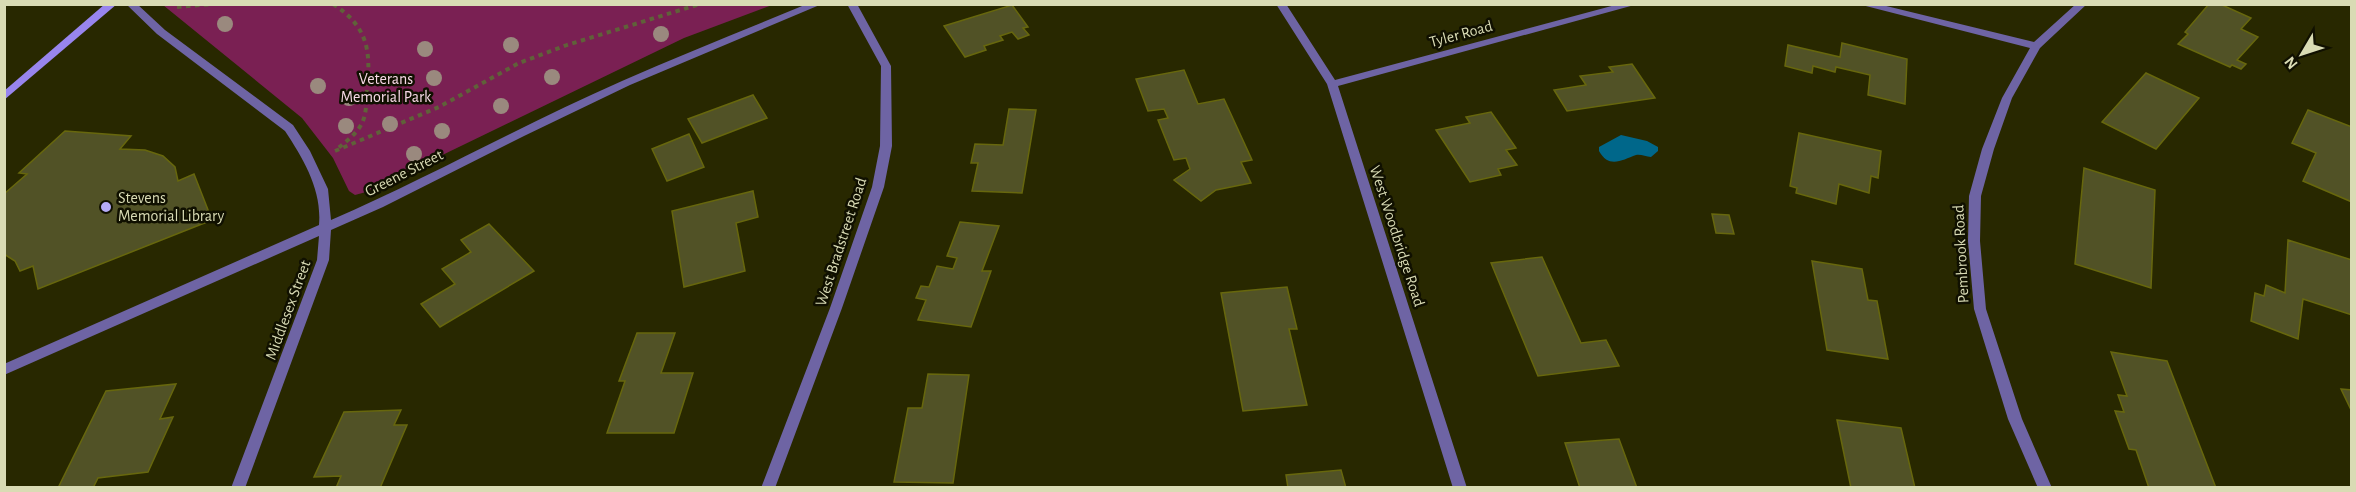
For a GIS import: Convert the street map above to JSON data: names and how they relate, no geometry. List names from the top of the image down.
{
  "streets": {
    "street": [
      "Tyler Road",
      "Greene Street",
      "West Woodbridge Road",
      "West Bradstreet Road",
      "Pembrook Road",
      "Middlesex Street"
    ]
  },
  "crossings": [
    ["Tyler Road", "West Woodbridge Road"],
    ["Greene Street", "Middlesex Street"]
  ],
  "parks": ["Veterans Memorial Park"],
  "places": ["Stevens Memorial Library"],
  "north": "bottom left"
}
